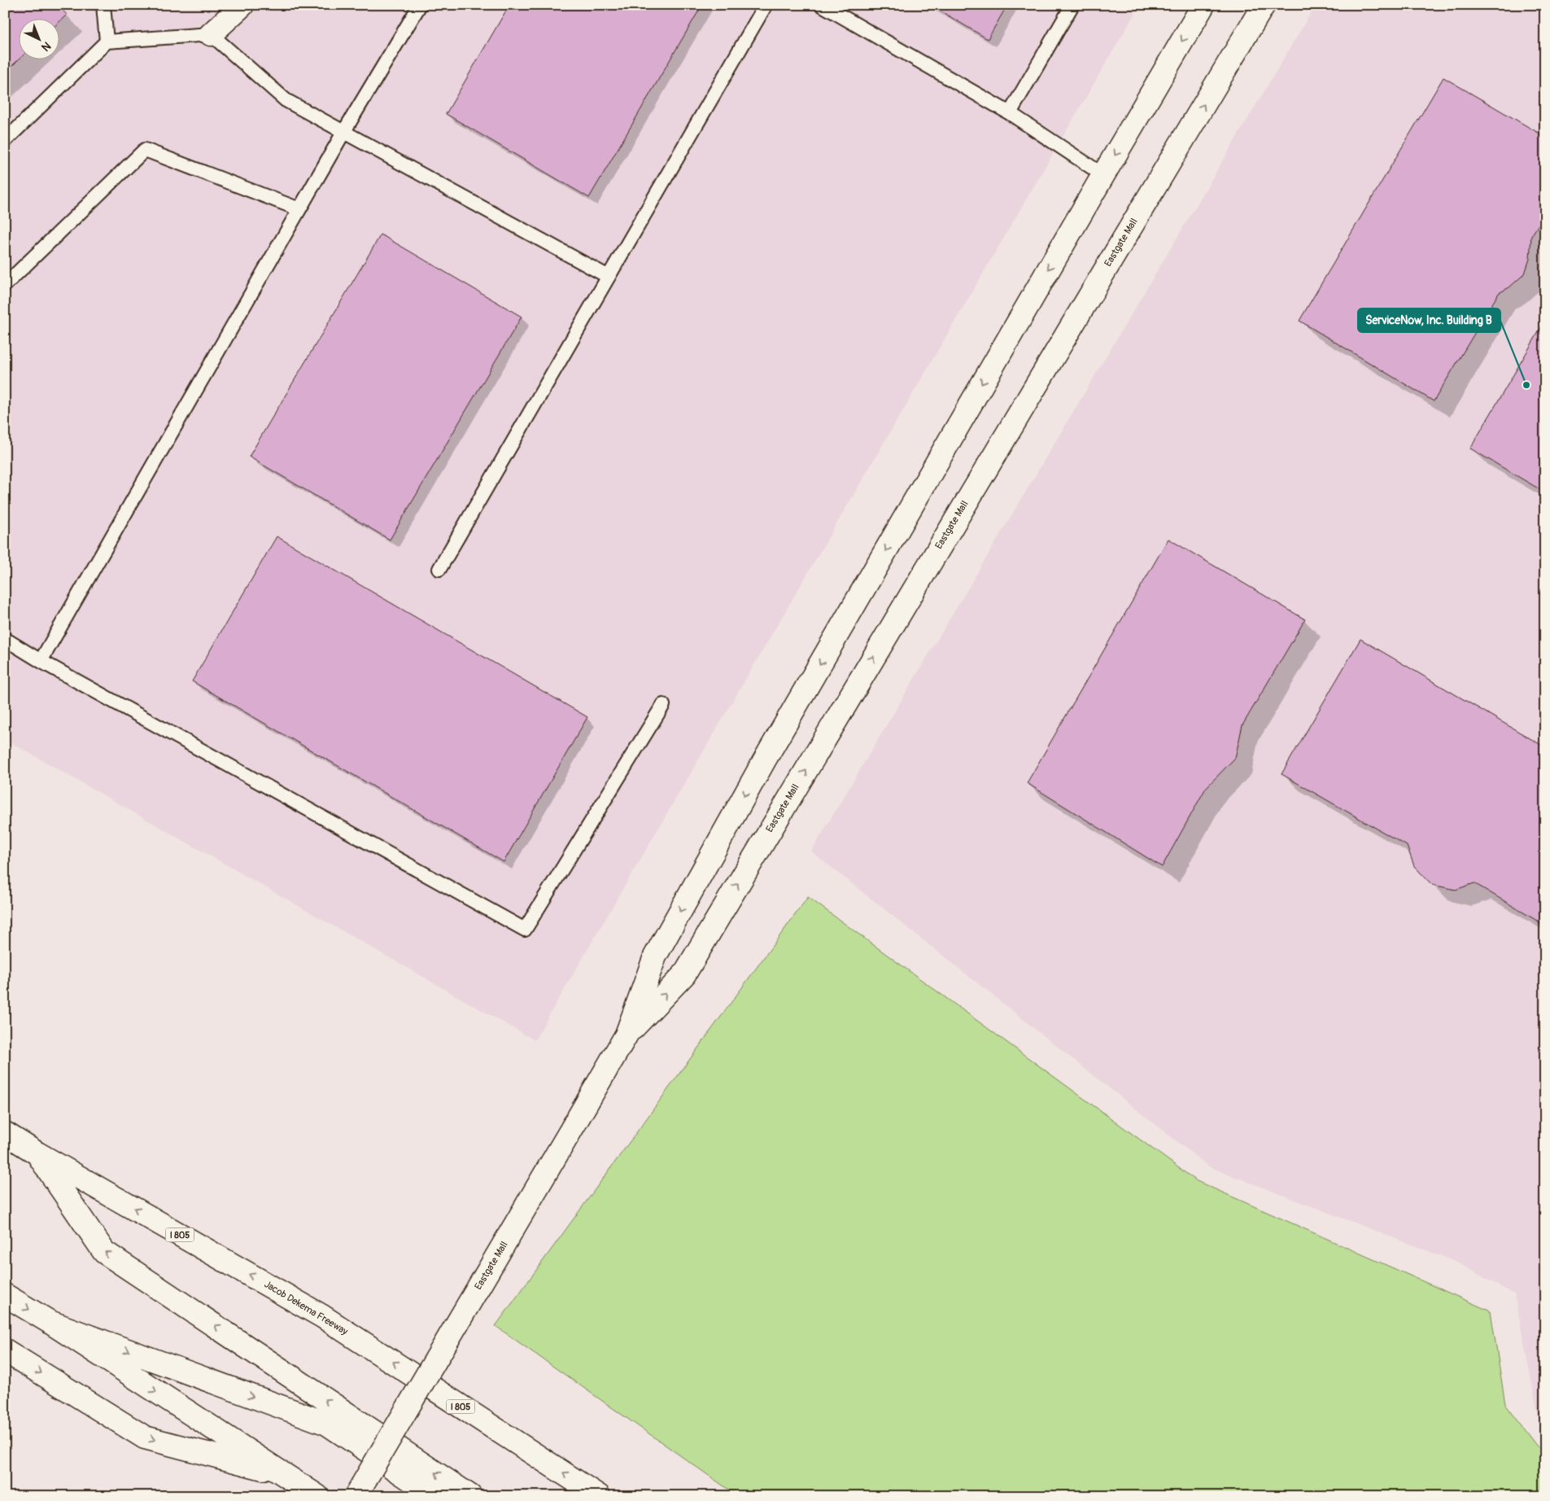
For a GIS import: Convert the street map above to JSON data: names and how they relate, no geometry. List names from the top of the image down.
{
  "streets": {
    "main road": ["Eastgate Mall", "I 805", "Jacob Dekema Freeway"]
  },
  "places": ["ServiceNow, Inc. Building B"],
  "north": "bottom right"
}
